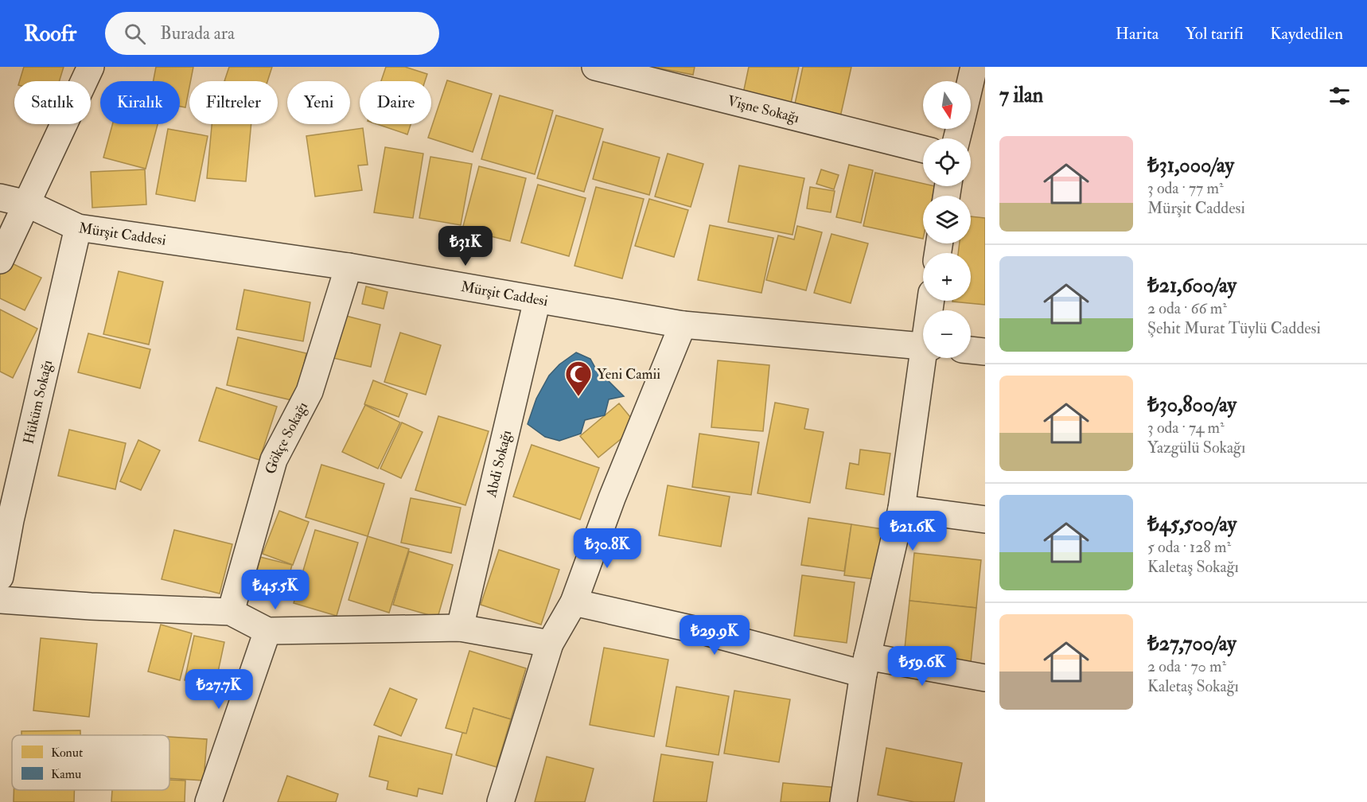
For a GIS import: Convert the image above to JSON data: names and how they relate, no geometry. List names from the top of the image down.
{
  "streets": {
    "street": [
      "Vişne Sokağı",
      "Mürşit Caddesi",
      "Hüküm Sokağı",
      "Gökçe Sokağı",
      "Abdi Sokağı"
    ]
  },
  "crossings": [
    ["Mürşit Caddesi", "Hüküm Sokağı"],
    ["Mürşit Caddesi", "Gökçe Sokağı"],
    ["Mürşit Caddesi", "Abdi Sokağı"]
  ],
  "places": {
    "mosque": ["Yeni Camii"]
  },
  "legend": ["Konut", "Kamu"],
  "north": "bottom",
  "page": {
    "header": "Roofr",
    "search": "Burada ara",
    "nav": ["Harita", "Yol tarifi", "Kaydedilen"],
    "heading": "7 ilan",
    "map_buttons": ["+", "−"],
    "chip": [
      "Satılık",
      "Kiralık",
      "Filtreler",
      "Yeni",
      "Daire"
    ],
    "list": [
      {
        "name": "₺31,000/ay",
        "note": "3 oda · 77 m² · Mürşit Caddesi"
      },
      {
        "name": "₺21,600/ay",
        "note": "2 oda · 66 m² · Şehit Murat Tüylü Caddesi"
      },
      {
        "name": "₺30,800/ay",
        "note": "3 oda · 74 m² · Yazgülü Sokağı"
      },
      {
        "name": "₺45,500/ay",
        "note": "5 oda · 128 m² · Kaletaş Sokağı"
      },
      {
        "name": "₺27,700/ay",
        "note": "2 oda · 70 m² · Kaletaş Sokağı"
      }
    ],
    "price": [
      "₺31K",
      "₺21.6K",
      "₺30.8K",
      "₺45.5K",
      "₺29.9K",
      "₺59.6K",
      "₺27.7K"
    ]
  }
}
